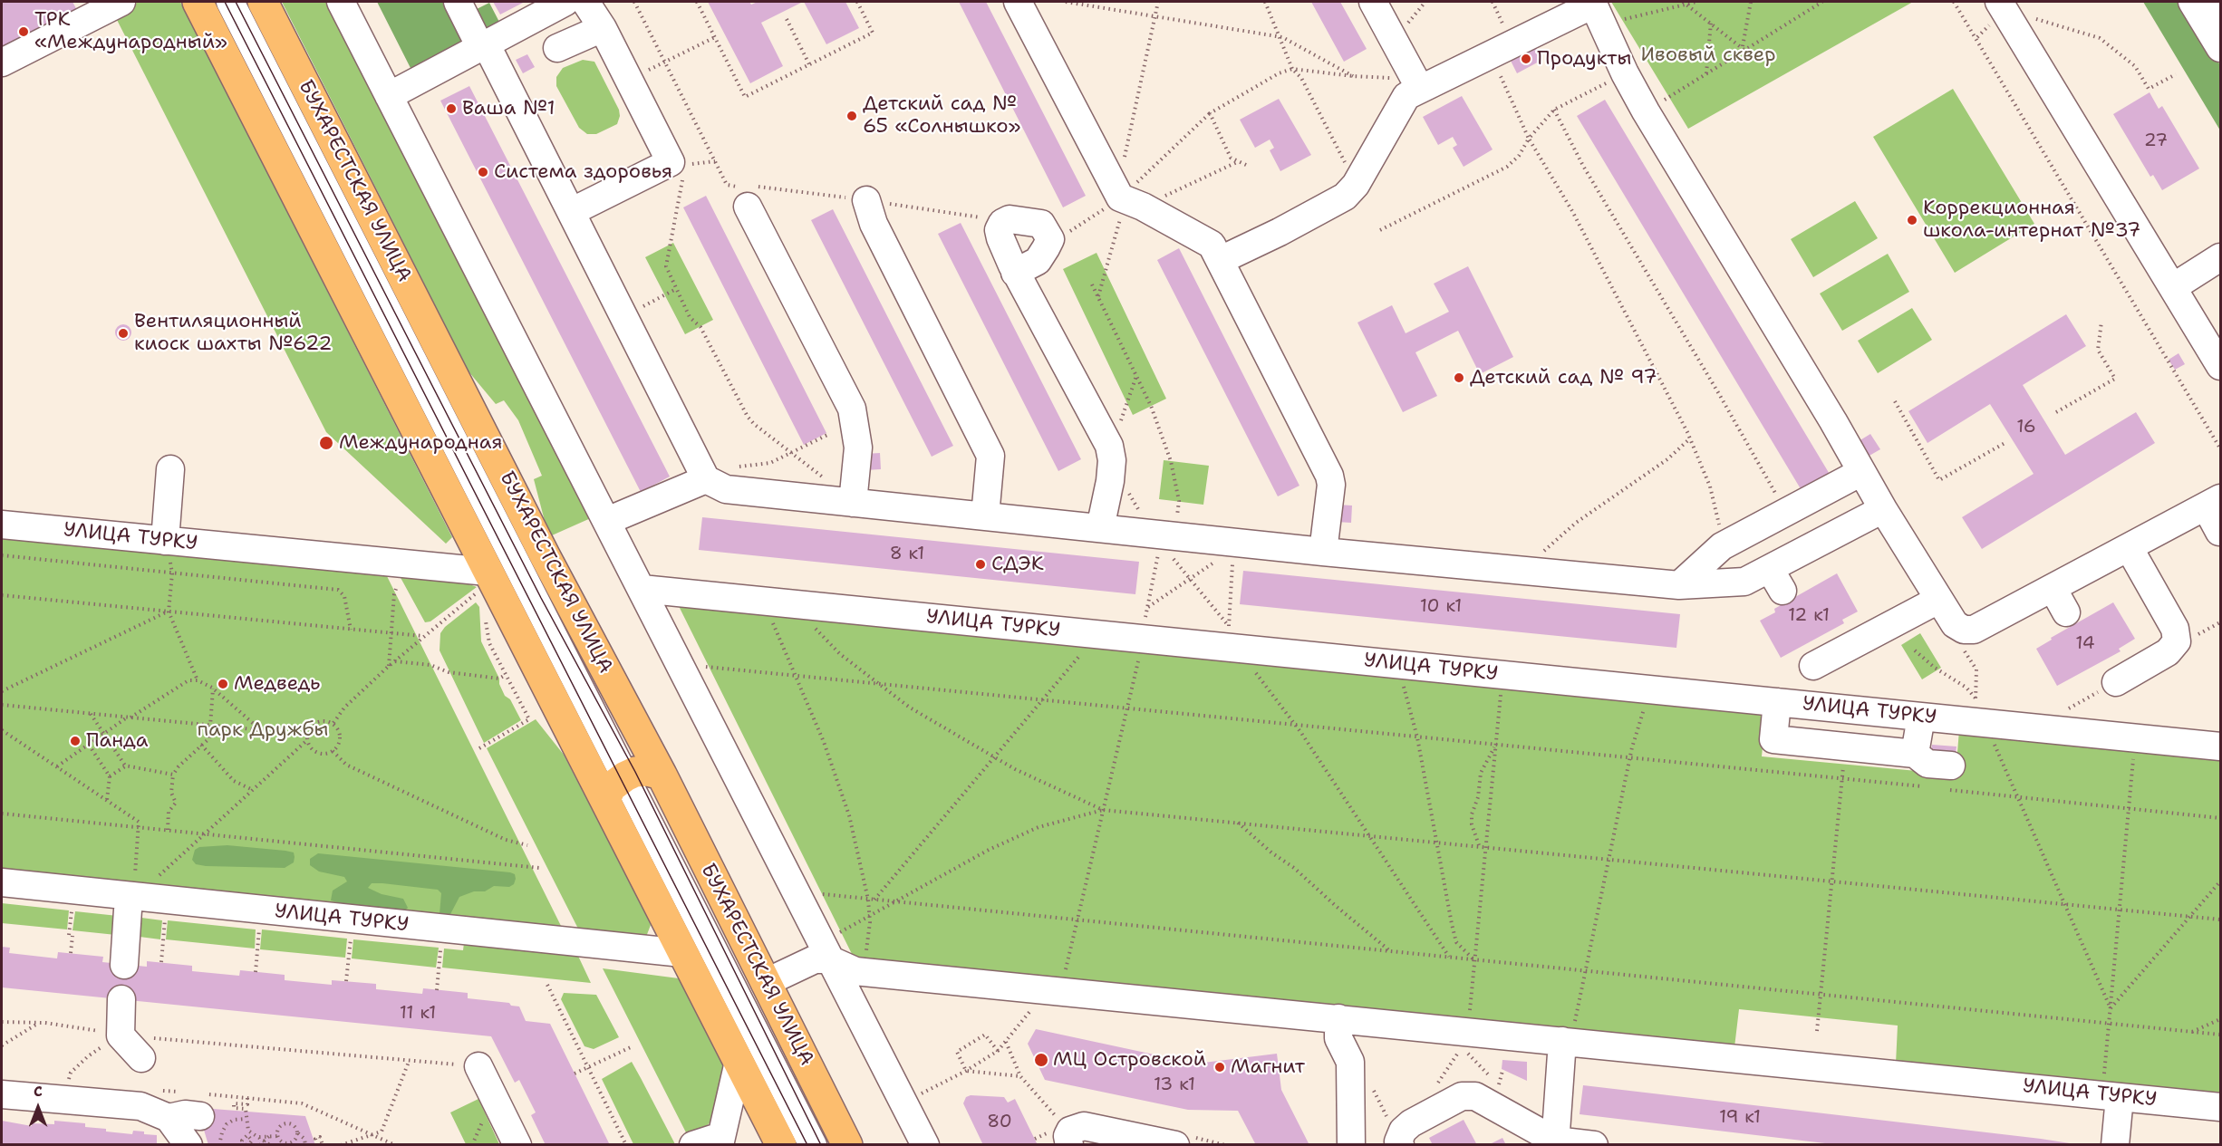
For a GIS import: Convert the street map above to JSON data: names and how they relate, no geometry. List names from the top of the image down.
{
  "streets": {
    "main road": ["БУХАРЕСТСКАЯ УЛИЦА"],
    "street": ["УЛИЦА ТУРКУ"]
  },
  "parks": ["Ивовый сквер", "парк Дружбы"],
  "places": [
    "ТРК «Международный»",
    "Продукты",
    "Ваша №1",
    "Детский сад № 65 «Солнышко»",
    "Система здоровья",
    "Коррекционная школа-интернат №37",
    "Вентиляционный киоск шахты №622",
    "Детский сад № 97",
    "Международная",
    "СДЭК",
    "Медведь",
    "Панда",
    "МЦ Островской",
    "Магнит"
  ],
  "house_numbers": [
    "27",
    "16",
    "8 к1",
    "10 к1",
    "12 к1",
    "14",
    "11 к1",
    "13 к1",
    "19 к1",
    "80"
  ],
  "north": "top"
}
